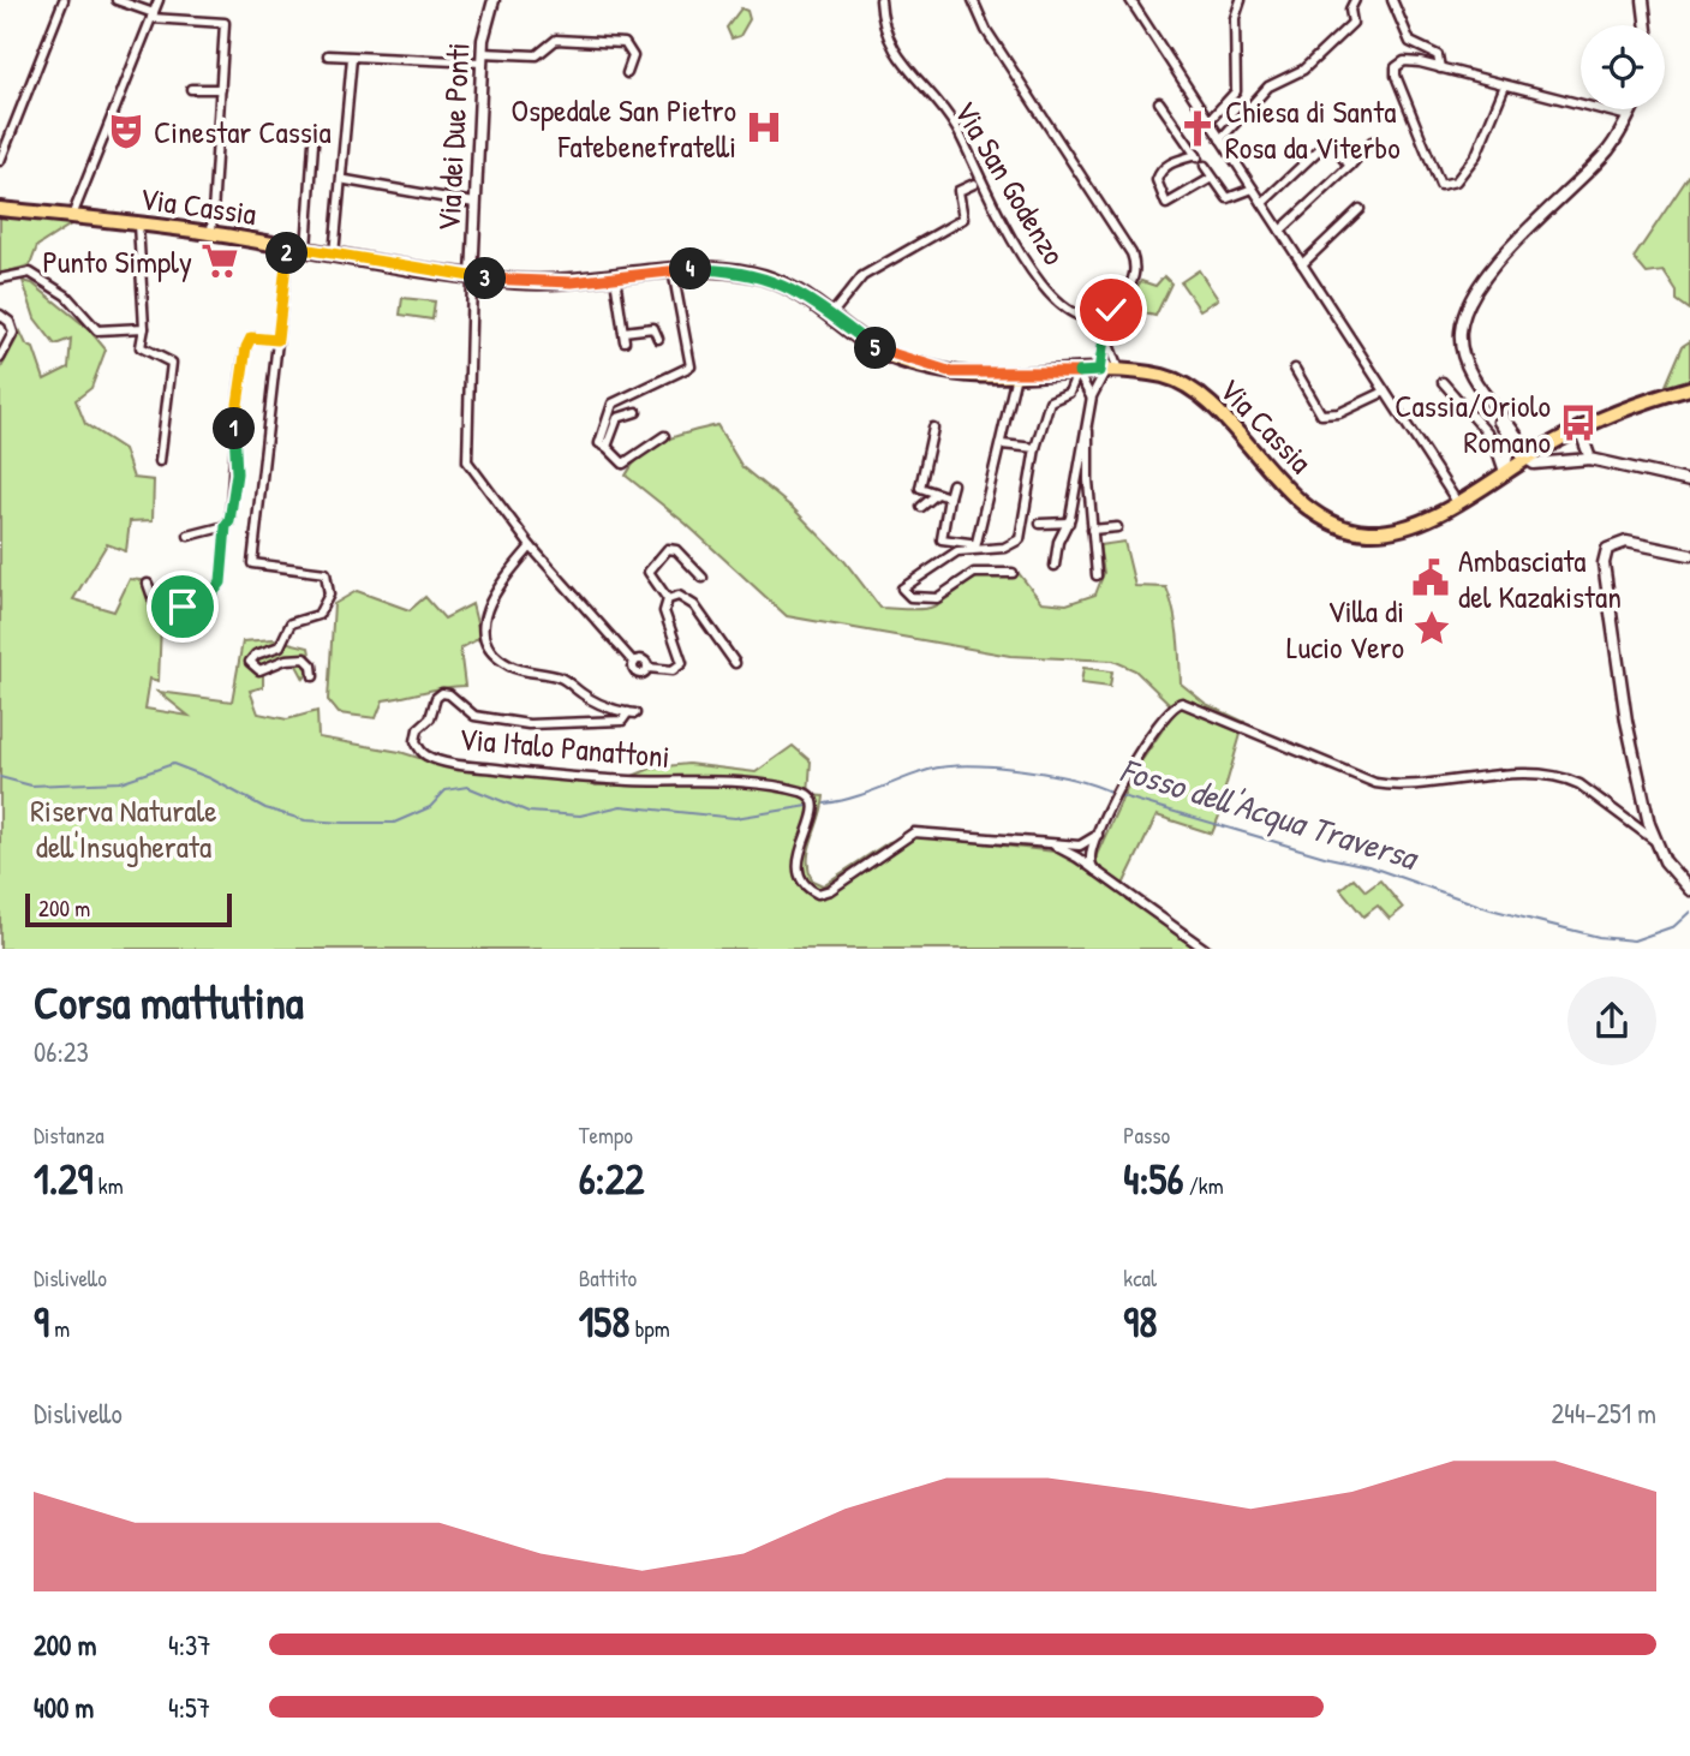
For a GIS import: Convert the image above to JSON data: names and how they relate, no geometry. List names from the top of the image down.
{
  "streets": {
    "main road": ["Via Cassia"],
    "street": ["Via dei Due Ponti", "Via San Godenzo", "Via Italo Panattoni"]
  },
  "crossings": [
    ["Via dei Due Ponti", "Via Cassia"]
  ],
  "water": ["Fosso dell'Acqua Traversa"],
  "parks": ["Riserva Naturale dell'Insugherata"],
  "places": {
    "hospital": ["Ospedale San Pietro Fatebenefratelli"],
    "church": ["Chiesa di Santa Rosa da Viterbo"],
    "theatre": ["Cinestar Cassia"],
    "supermarket": ["Punto Simply"],
    "bus stop": ["Cassia/Oriolo Romano"],
    "public building": ["Ambasciata del Kazakistan"],
    "place": ["Villa di Lucio Vero"]
  },
  "scale_bar": "200 m",
  "page": {
    "pins": [
      "2",
      "4",
      "3",
      "5",
      "1"
    ],
    "scale": "200 m",
    "heading": ["Corsa mattutina", "06:23"],
    "stats": [
      ["Distanza", "1.29 km"],
      ["Tempo", "6:22"],
      ["Passo", "4:56 /km"],
      ["Dislivello", "9 m"],
      ["Battito", "158 bpm"],
      ["kcal", "98"]
    ],
    "chart": ["Dislivello", "244–251 m"],
    "list": [
      {
        "name": "200 m",
        "note": "4:37"
      },
      {
        "name": "400 m",
        "note": "4:57"
      }
    ]
  }
}
